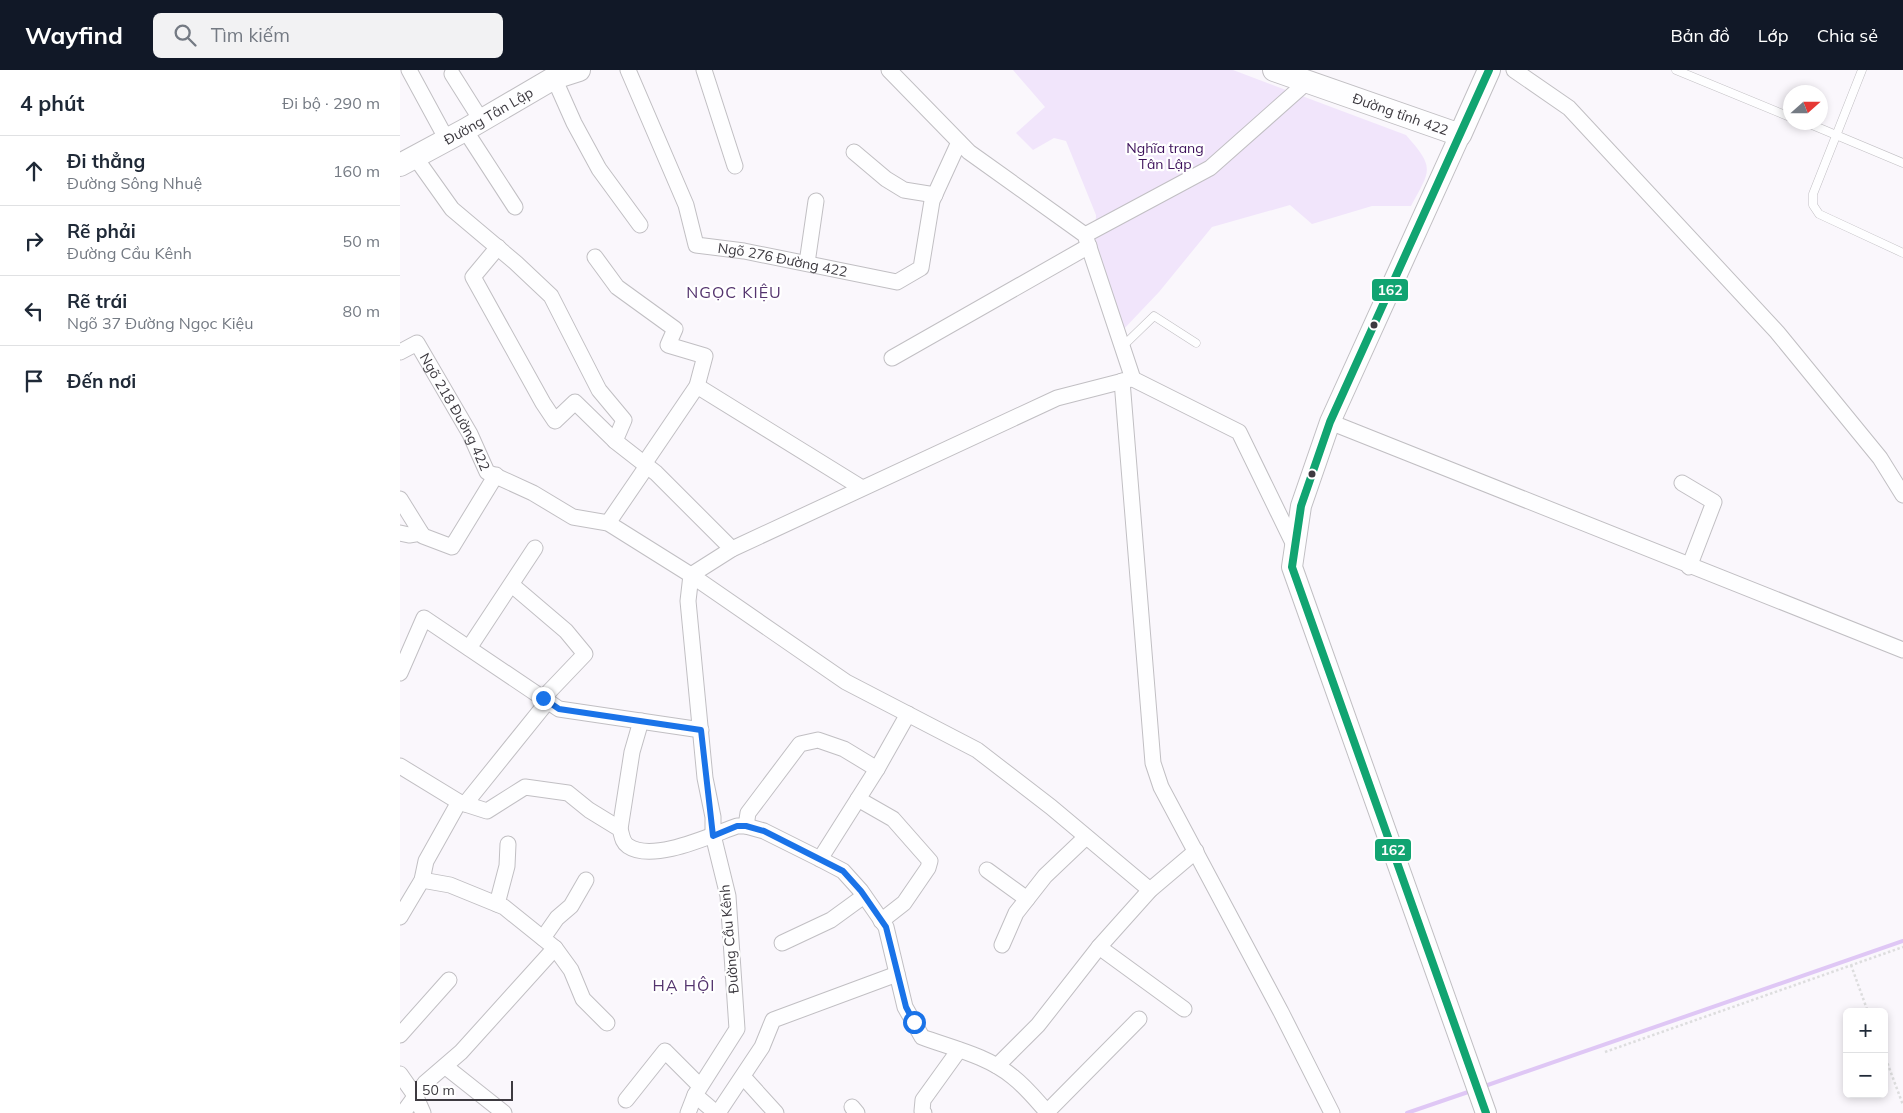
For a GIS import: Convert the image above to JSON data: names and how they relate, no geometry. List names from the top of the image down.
{
  "streets": {
    "main road": ["Đường Tân Lập", "Đường tỉnh 422"],
    "street": ["Ngõ 276 Đường 422", "Ngõ 218 Đường 422", "Đường Cầu Kênh"]
  },
  "districts": ["NGỌC KIỆU", "HẠ HỘI"],
  "parks": ["Nghĩa trang Tân Lập"],
  "lines": ["transit line 162"],
  "scale_bar": "50 m",
  "north": "right",
  "page": {
    "header": "Wayfind",
    "search": "Tìm kiếm",
    "nav": ["Bản đồ", "Lớp", "Chia sẻ"],
    "heading": ["4 phút", "Đi bộ · 290 m"],
    "list": [
      ["Đi thẳng", "Đường Sông Nhuệ", "160 m"],
      ["Rẽ phải", "Đường Cầu Kênh", "50 m"],
      ["Rẽ trái", "Ngõ 37 Đường Ngọc Kiệu", "80 m"],
      "Đến nơi"
    ],
    "map_buttons": ["+", "−"],
    "scale": "50 m"
  }
}
